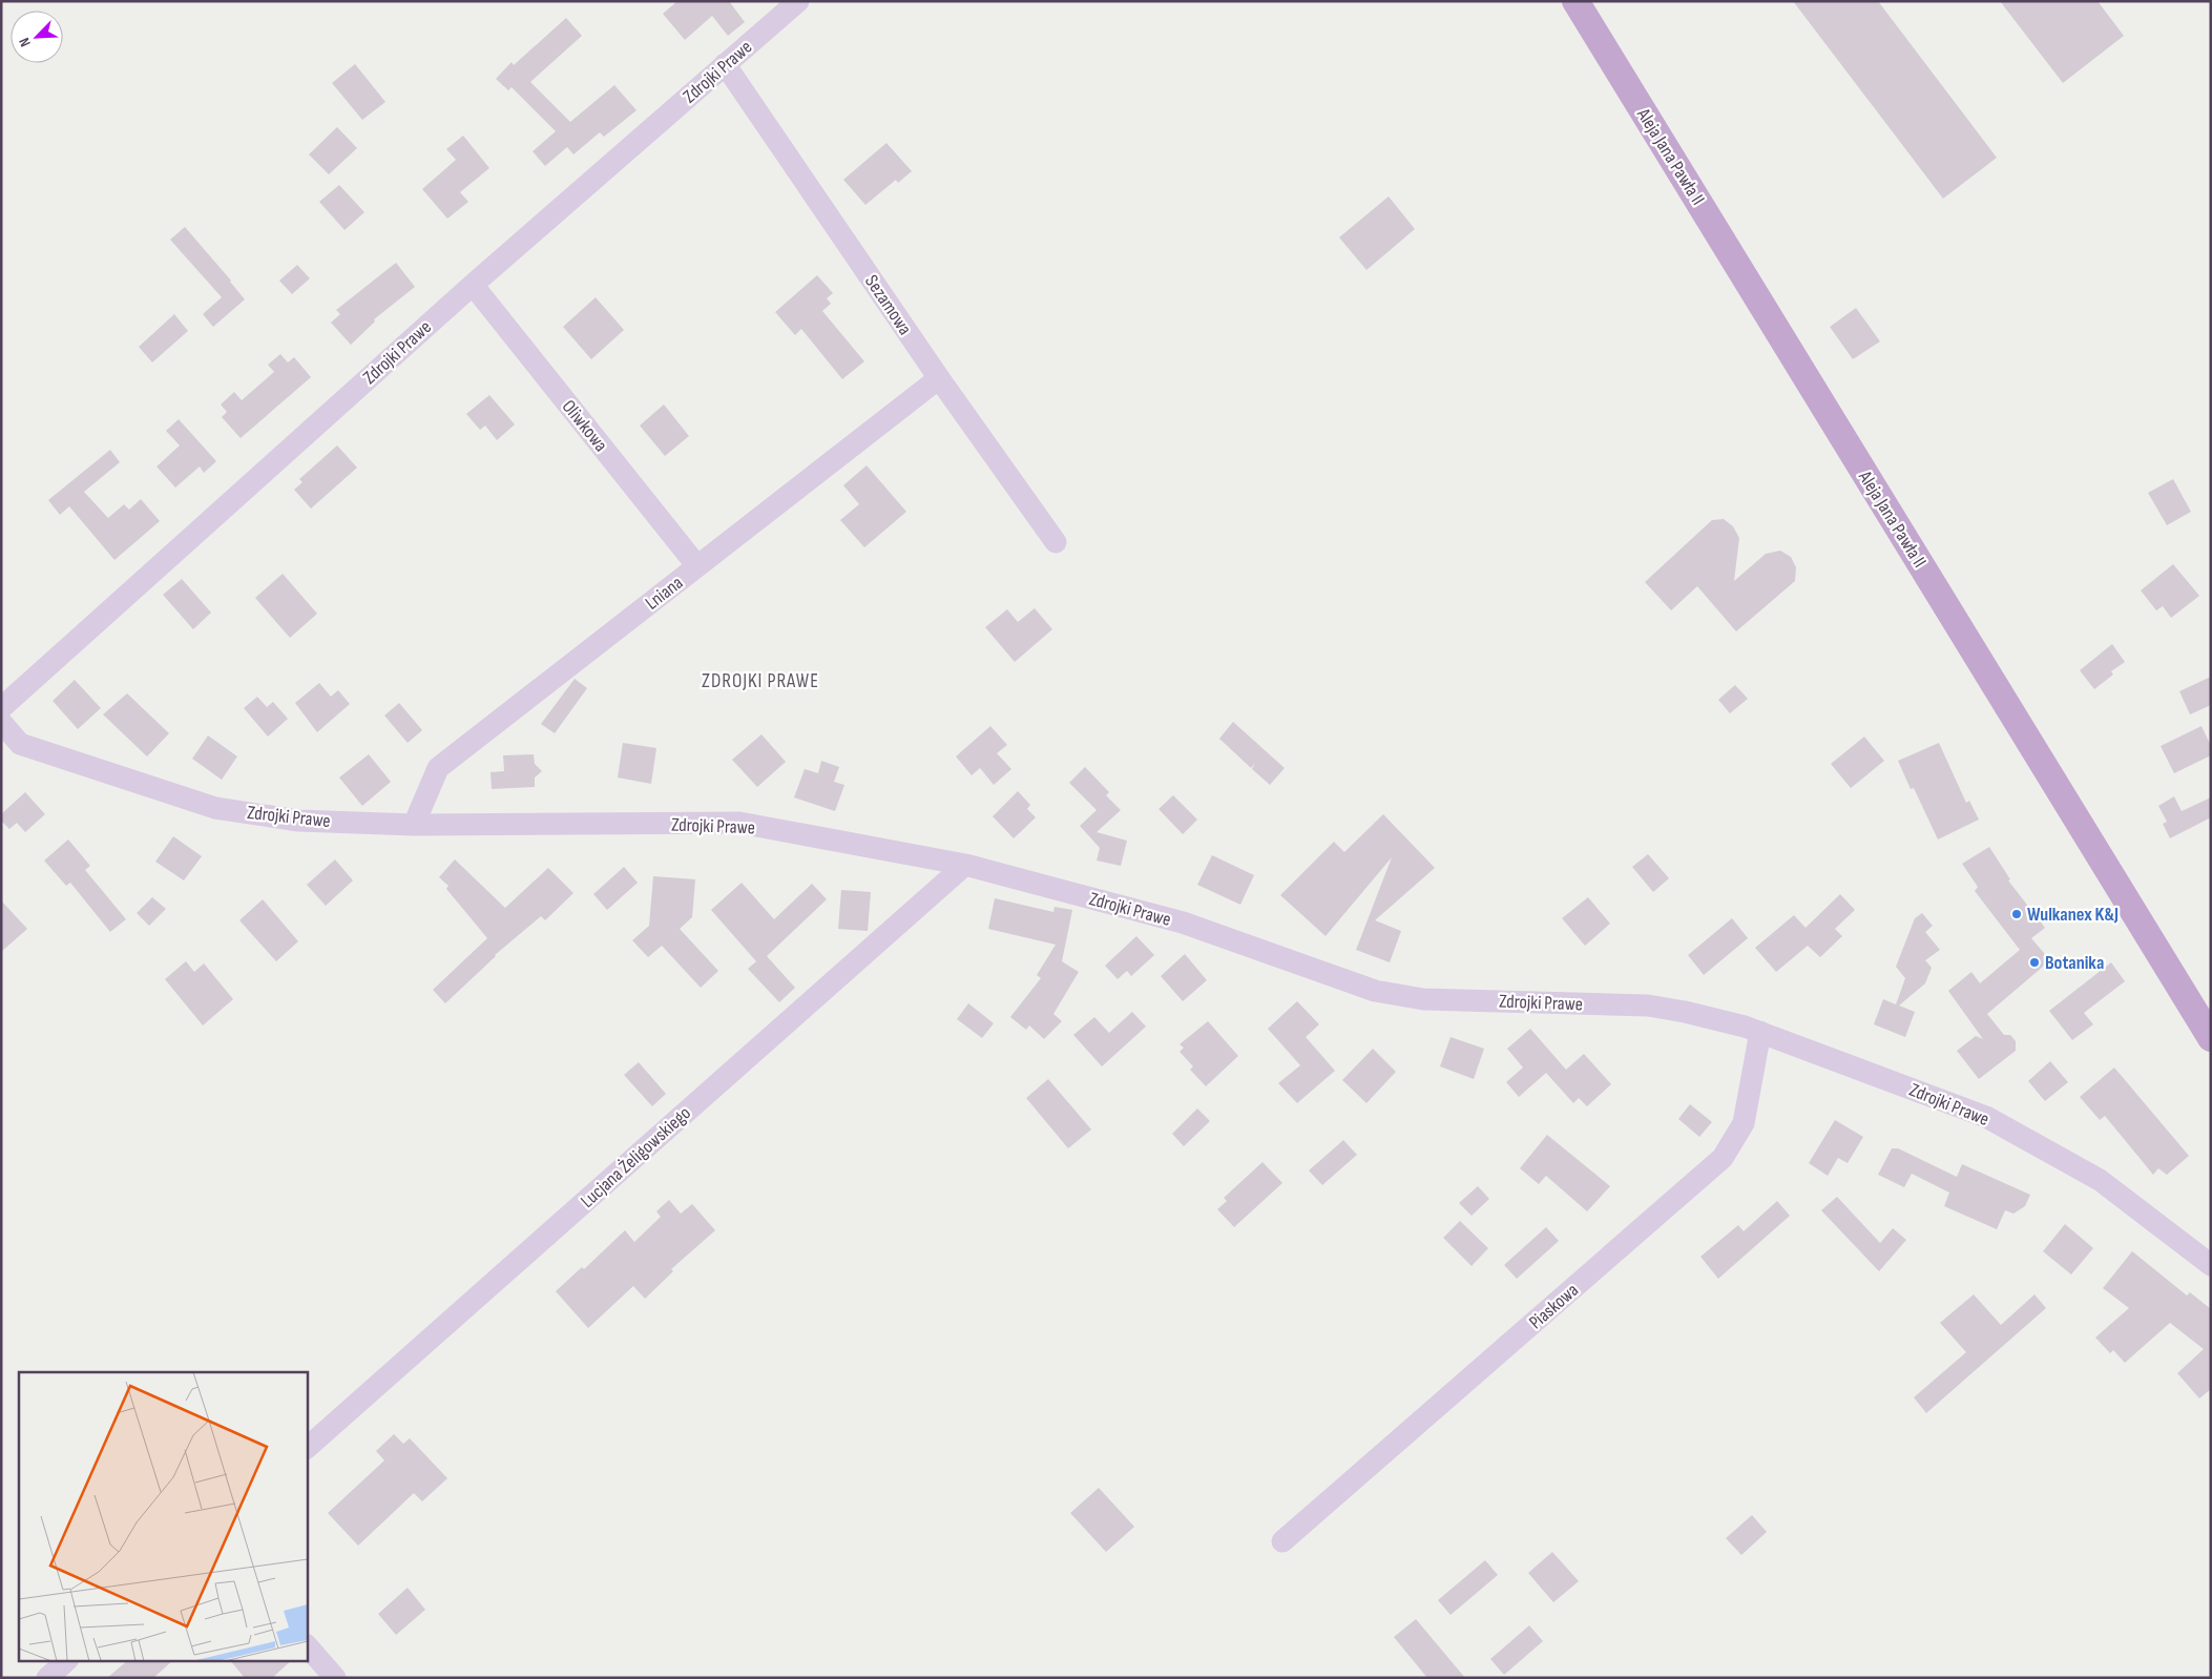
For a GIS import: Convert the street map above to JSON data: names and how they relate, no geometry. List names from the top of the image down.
{
  "streets": {
    "main road": ["Aleja Jana Pawła II"],
    "street": [
      "Zdrojki Prawe",
      "Sezamowa",
      "Oliwkowa",
      "Lniana",
      "Lucjana Żeligowskiego",
      "Piaskowa"
    ]
  },
  "crossings": [
    ["Zdrojki Prawe", "Sezamowa"],
    ["Zdrojki Prawe", "Oliwkowa"],
    ["Zdrojki Prawe", "Lniana"],
    ["Zdrojki Prawe", "Lucjana Żeligowskiego"],
    ["Zdrojki Prawe", "Piaskowa"],
    ["Sezamowa", "Lniana"],
    ["Oliwkowa", "Lniana"]
  ],
  "districts": ["ZDROJKI PRAWE"],
  "places": ["Wulkanex K&J", "Botanika"],
  "north": "bottom left"
}
